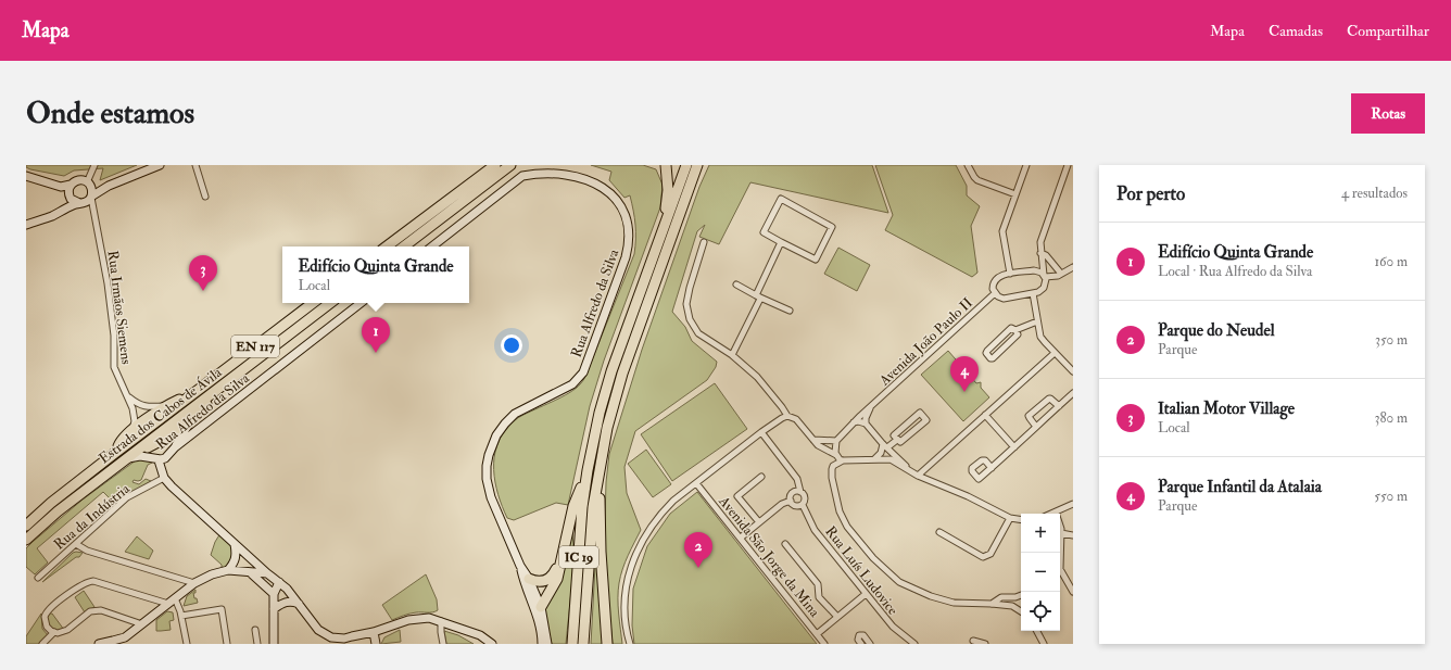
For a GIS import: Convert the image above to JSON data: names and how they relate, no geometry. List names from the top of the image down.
{
  "streets": {
    "highway": ["EN 117", "Estrada dos Cabos de Ávila", "IC 19"],
    "street": [
      "Rua Alfredo da Silva",
      "Rua Irmãos Siemens",
      "Avenida João Paulo II",
      "Rua da Indústria",
      "Avenida São Jorge da Mina",
      "Rua Luís Ludovice"
    ]
  },
  "crossings": [
    ["Rua Alfredo da Silva", "Rua da Indústria"],
    ["Estrada dos Cabos de Ávila", "Rua da Indústria"]
  ],
  "page": {
    "header": "Mapa",
    "nav": ["Mapa", "Camadas", "Compartilhar"],
    "buttons": "Rotas",
    "title": "Onde estamos",
    "heading": ["Por perto", "4 resultados"],
    "list": [
      {
        "mark": "1",
        "name": "Edifício Quinta Grande",
        "note": "Local · Rua Alfredo da Silva",
        "value": "160 m"
      },
      {
        "mark": "2",
        "name": "Parque do Neudel",
        "note": "Parque",
        "value": "350 m"
      },
      {
        "mark": "3",
        "name": "Italian Motor Village",
        "note": "Local",
        "value": "380 m"
      },
      {
        "mark": "4",
        "name": "Parque Infantil da Atalaia",
        "note": "Parque",
        "value": "550 m"
      }
    ],
    "popup": ["Edifício Quinta Grande", "Local"],
    "pins": [
      "3",
      "1",
      "4",
      "2"
    ],
    "map_buttons": ["+", "−"]
  }
}
